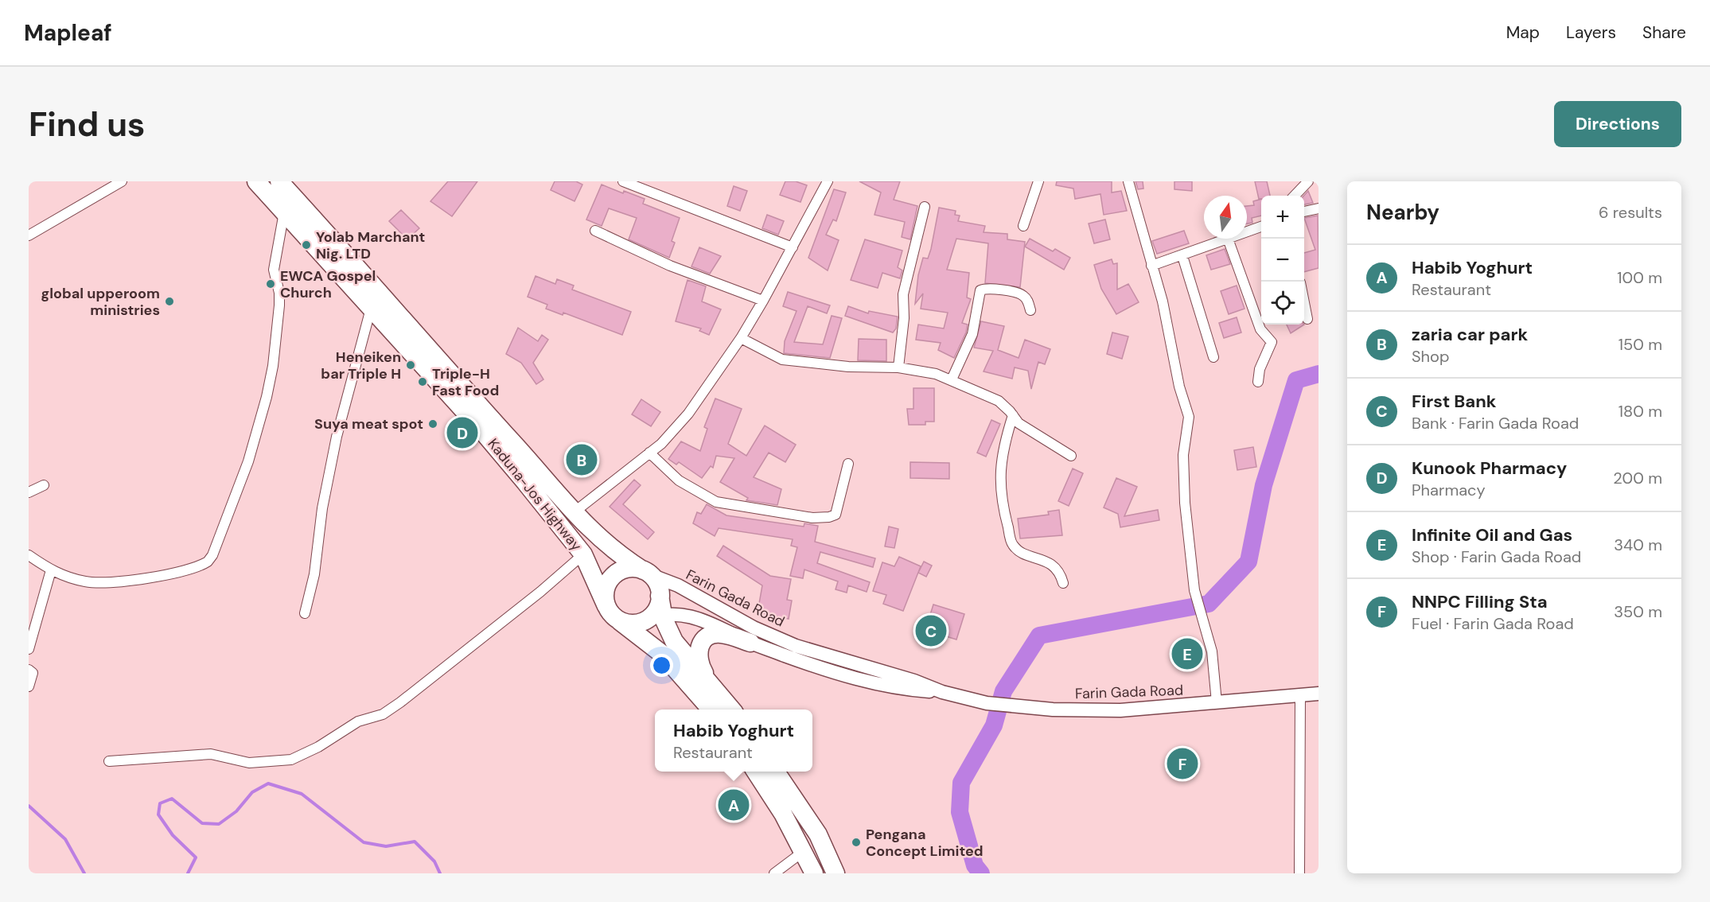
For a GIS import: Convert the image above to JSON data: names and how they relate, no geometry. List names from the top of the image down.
{
  "streets": {
    "highway": ["Kaduna-Jos Highway"],
    "main road": ["Farin Gada Road"]
  },
  "crossings": [
    ["Kaduna-Jos Highway", "Farin Gada Road"]
  ],
  "places": [
    "Yolab Marchant Nig. LTD",
    "EWCA Gospel Church",
    "global upperoom ministries",
    "Heneiken bar Triple H",
    "Triple-H Fast Food",
    "Suya meat spot",
    "Pengana Concept Limited"
  ],
  "north": "top",
  "page": {
    "header": "Mapleaf",
    "nav": ["Map", "Layers", "Share"],
    "buttons": "Directions",
    "title": "Find us",
    "heading": ["Nearby", "6 results"],
    "map_buttons": ["+", "−"],
    "list": [
      {
        "mark": "A",
        "name": "Habib Yoghurt",
        "note": "Restaurant",
        "value": "100 m"
      },
      {
        "mark": "B",
        "name": "zaria car park",
        "note": "Shop",
        "value": "150 m"
      },
      {
        "mark": "C",
        "name": "First Bank",
        "note": "Bank · Farin Gada Road",
        "value": "180 m"
      },
      {
        "mark": "D",
        "name": "Kunook Pharmacy",
        "note": "Pharmacy",
        "value": "200 m"
      },
      {
        "mark": "E",
        "name": "Infinite Oil and Gas",
        "note": "Shop · Farin Gada Road",
        "value": "340 m"
      },
      {
        "mark": "F",
        "name": "NNPC Filling Sta",
        "note": "Fuel · Farin Gada Road",
        "value": "350 m"
      }
    ],
    "pins": [
      "D",
      "B",
      "C",
      "E",
      "F",
      "A"
    ],
    "popup": ["Habib Yoghurt", "Restaurant"]
  }
}
